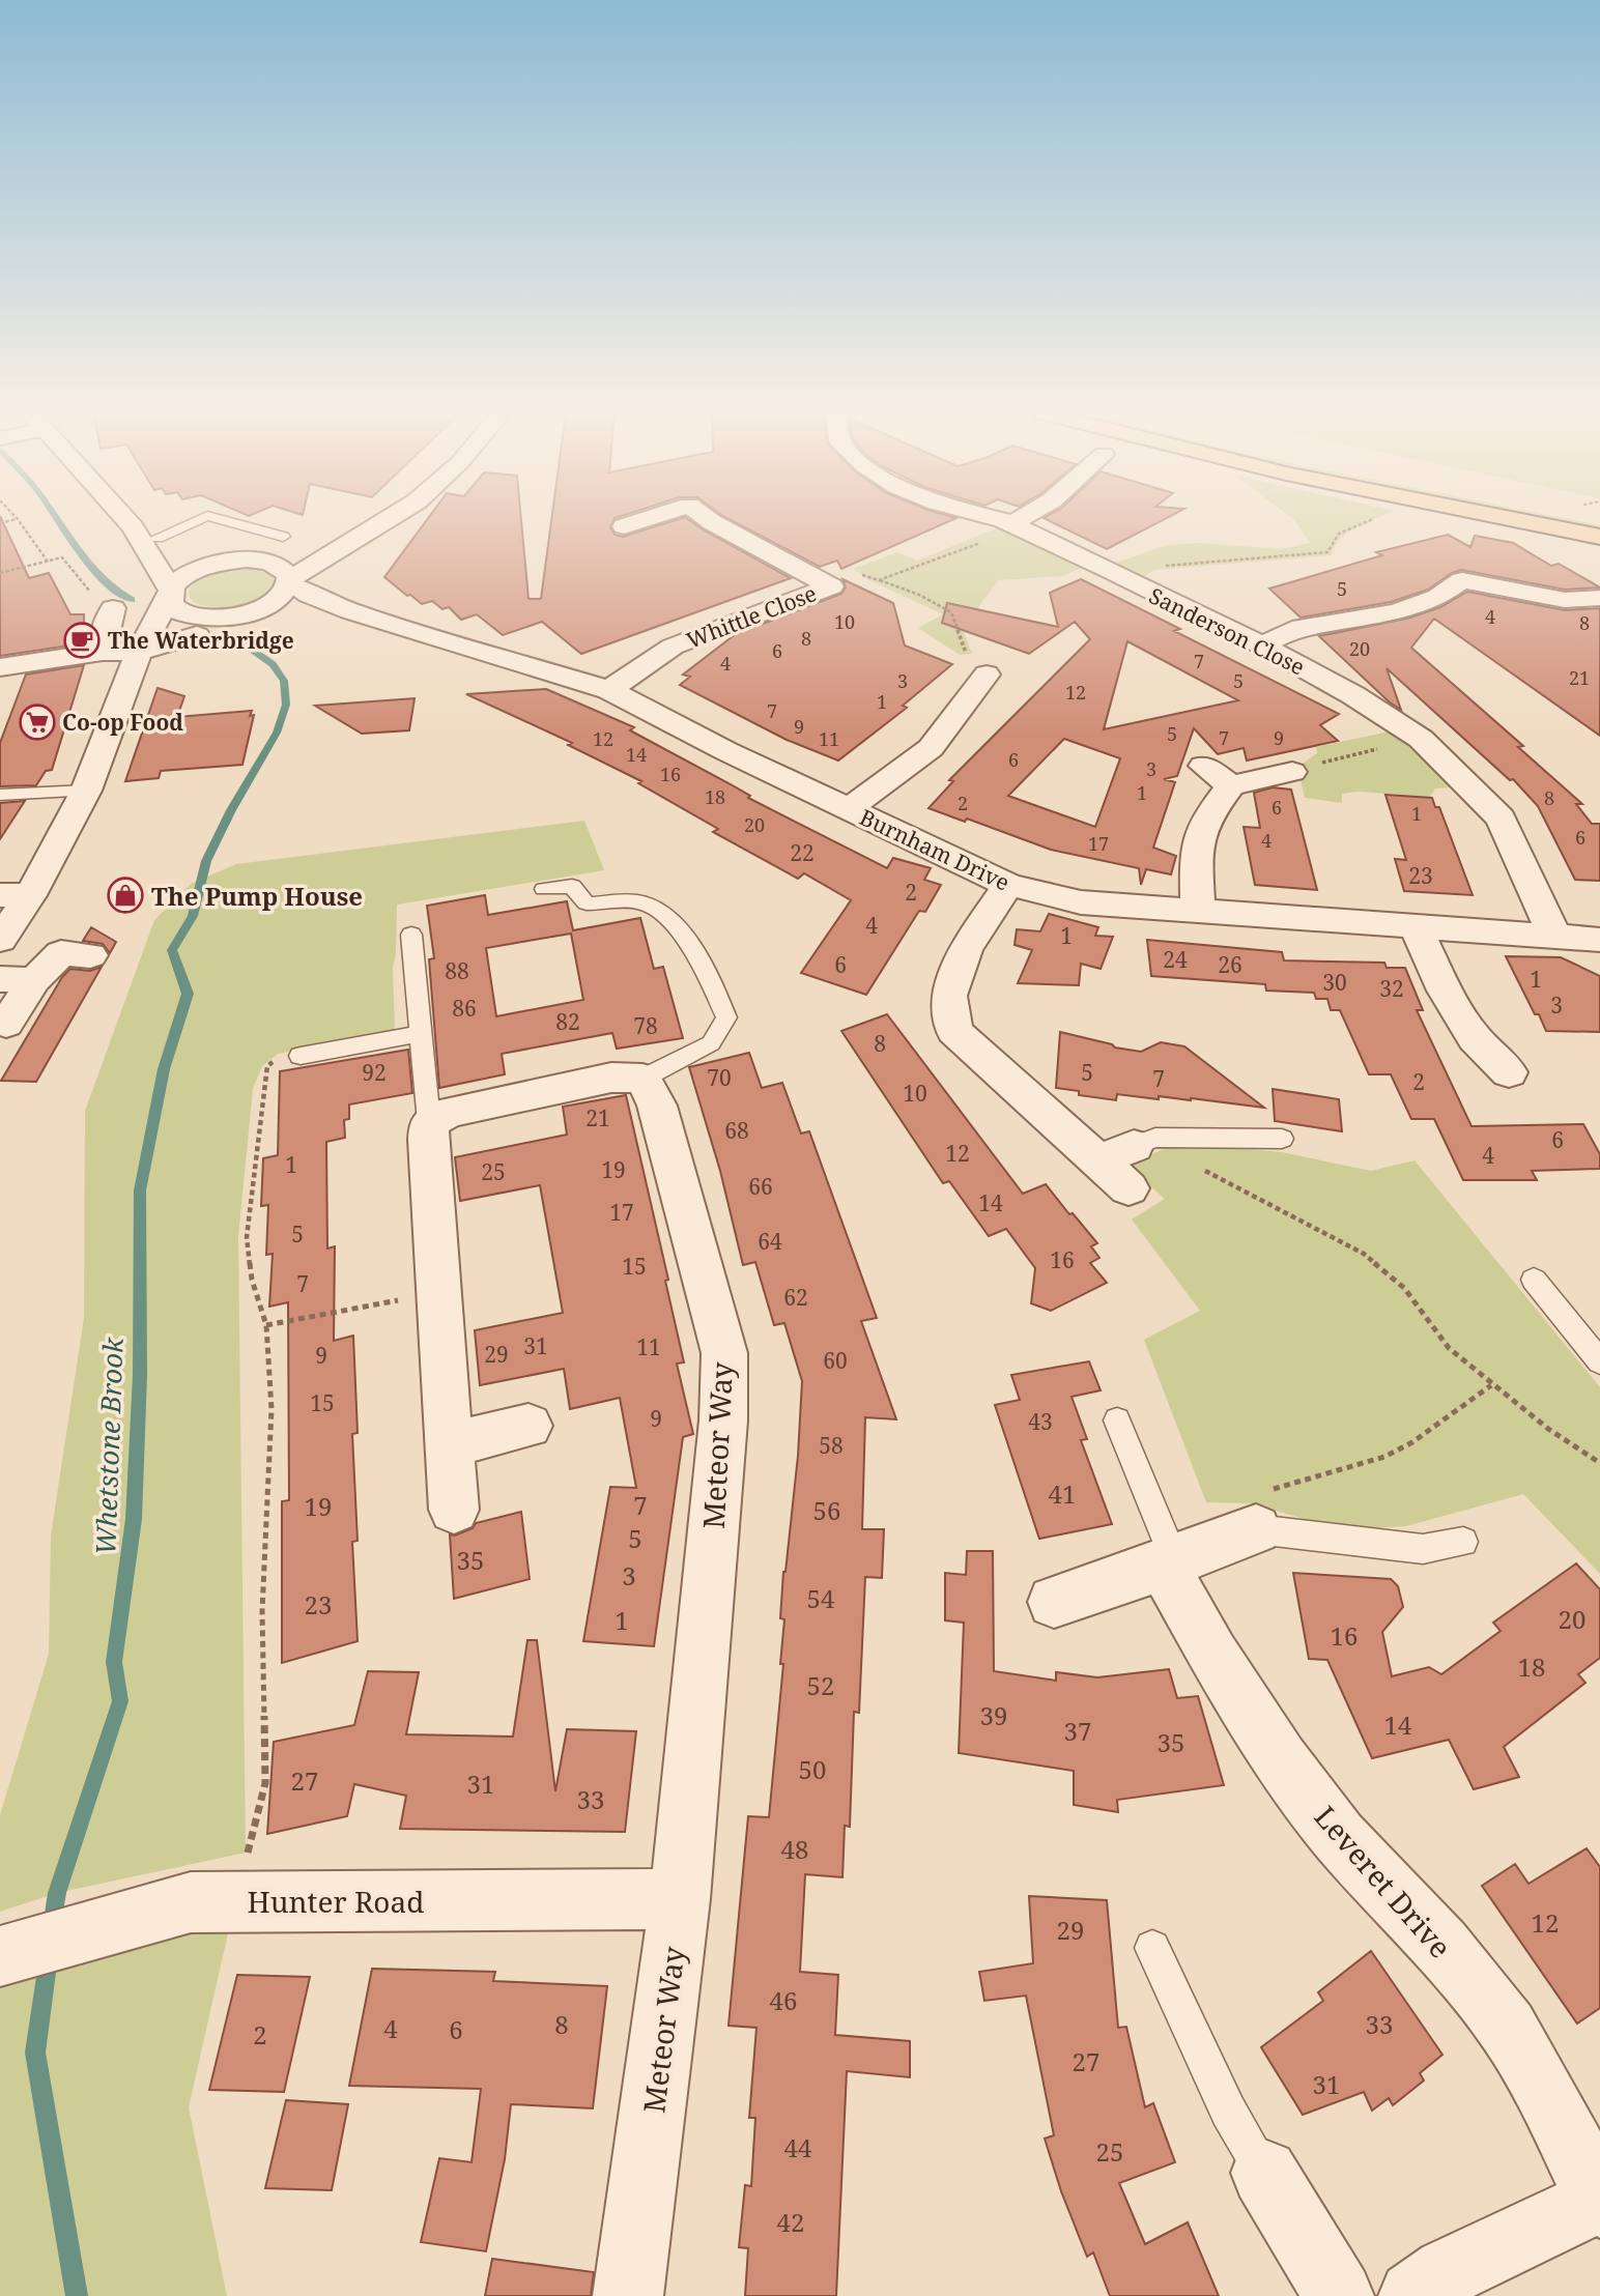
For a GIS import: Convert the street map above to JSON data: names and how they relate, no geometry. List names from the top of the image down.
{
  "streets": {
    "street": [
      "Whittle Close",
      "Sanderson Close",
      "Burnham Drive",
      "Meteor Way",
      "Leveret Drive",
      "Hunter Road"
    ]
  },
  "crossings": [
    ["Whittle Close", "Burnham Drive"],
    ["Sanderson Close", "Burnham Drive"],
    ["Meteor Way", "Hunter Road"]
  ],
  "water": ["Whetstone Brook"],
  "places": {
    "cafe": ["The Waterbridge"],
    "supermarket": ["Co-op Food"],
    "shop": ["The Pump House"]
  },
  "house_numbers": [
    "5",
    "4",
    "10",
    "8",
    "8",
    "20",
    "6",
    "7",
    "4",
    "21",
    "3",
    "5",
    "12",
    "1",
    "7",
    "9",
    "5",
    "7",
    "9",
    "12",
    "11",
    "14",
    "6",
    "3",
    "16",
    "1",
    "18",
    "8",
    "2",
    "6",
    "1",
    "20",
    "6",
    "4",
    "17",
    "22",
    "23",
    "2",
    "4",
    "1",
    "24",
    "6",
    "26",
    "88",
    "1",
    "30",
    "32",
    "3",
    "86",
    "82",
    "78",
    "8",
    "92",
    "5",
    "70",
    "7",
    "2",
    "10",
    "21",
    "68",
    "6",
    "12",
    "4",
    "1",
    "19",
    "25",
    "66",
    "14",
    "17",
    "5",
    "64",
    "16",
    "15",
    "7",
    "62",
    "31",
    "11",
    "29",
    "9",
    "60",
    "15",
    "9",
    "43",
    "58",
    "41",
    "7",
    "19",
    "56",
    "5",
    "35",
    "3",
    "54",
    "23",
    "20",
    "1",
    "16",
    "18",
    "52",
    "39",
    "14",
    "37",
    "35",
    "50",
    "27",
    "31",
    "33",
    "48",
    "12",
    "29",
    "46",
    "8",
    "33",
    "4",
    "6",
    "2",
    "27",
    "31",
    "44",
    "25",
    "42"
  ]
}
